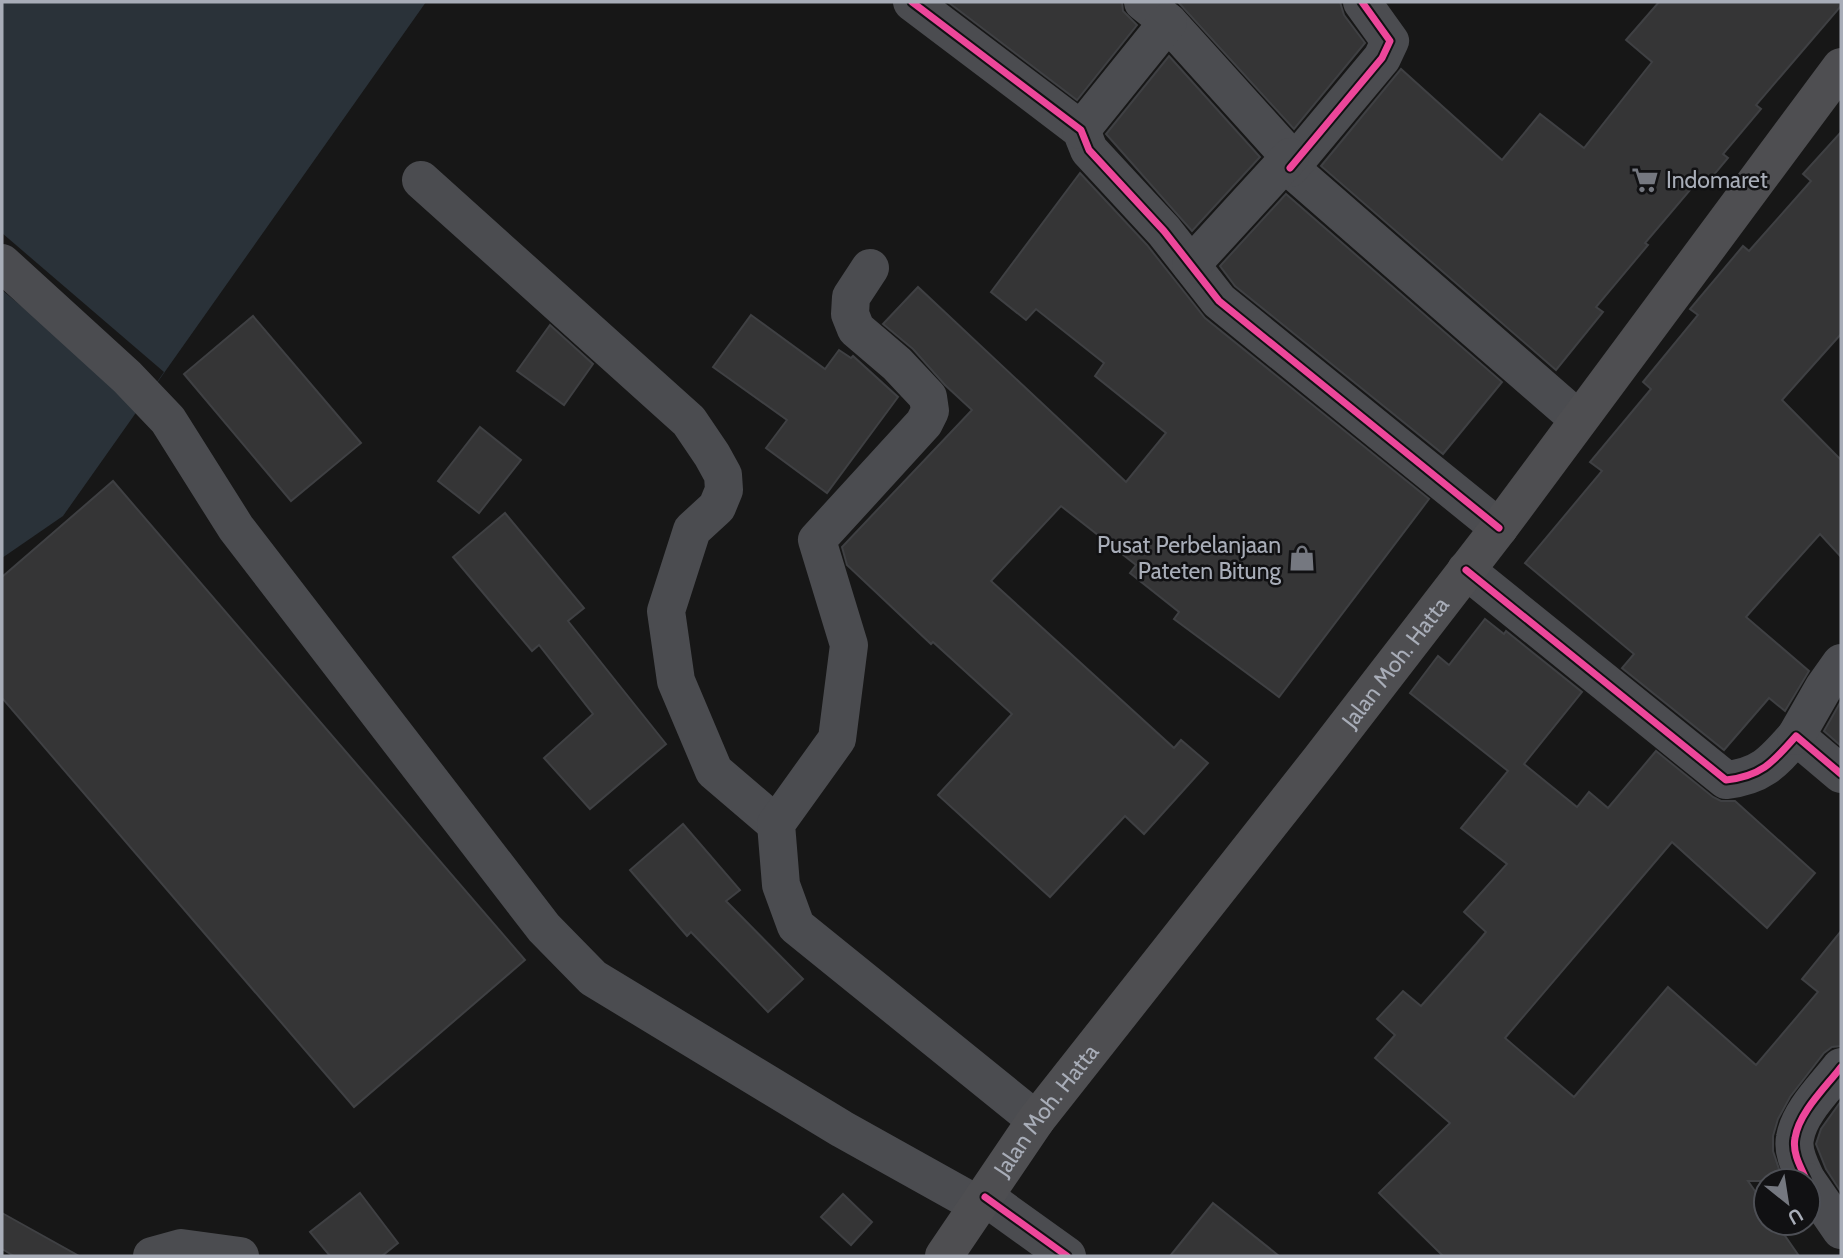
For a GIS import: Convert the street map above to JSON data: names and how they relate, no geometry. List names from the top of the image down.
{
  "streets": {
    "highway": ["Jalan Moh. Hatta"]
  },
  "places": {
    "supermarket": ["Indomaret"],
    "shop": ["Pusat Perbelanjaan Pateten Bitung"]
  },
  "north": "bottom right"
}
